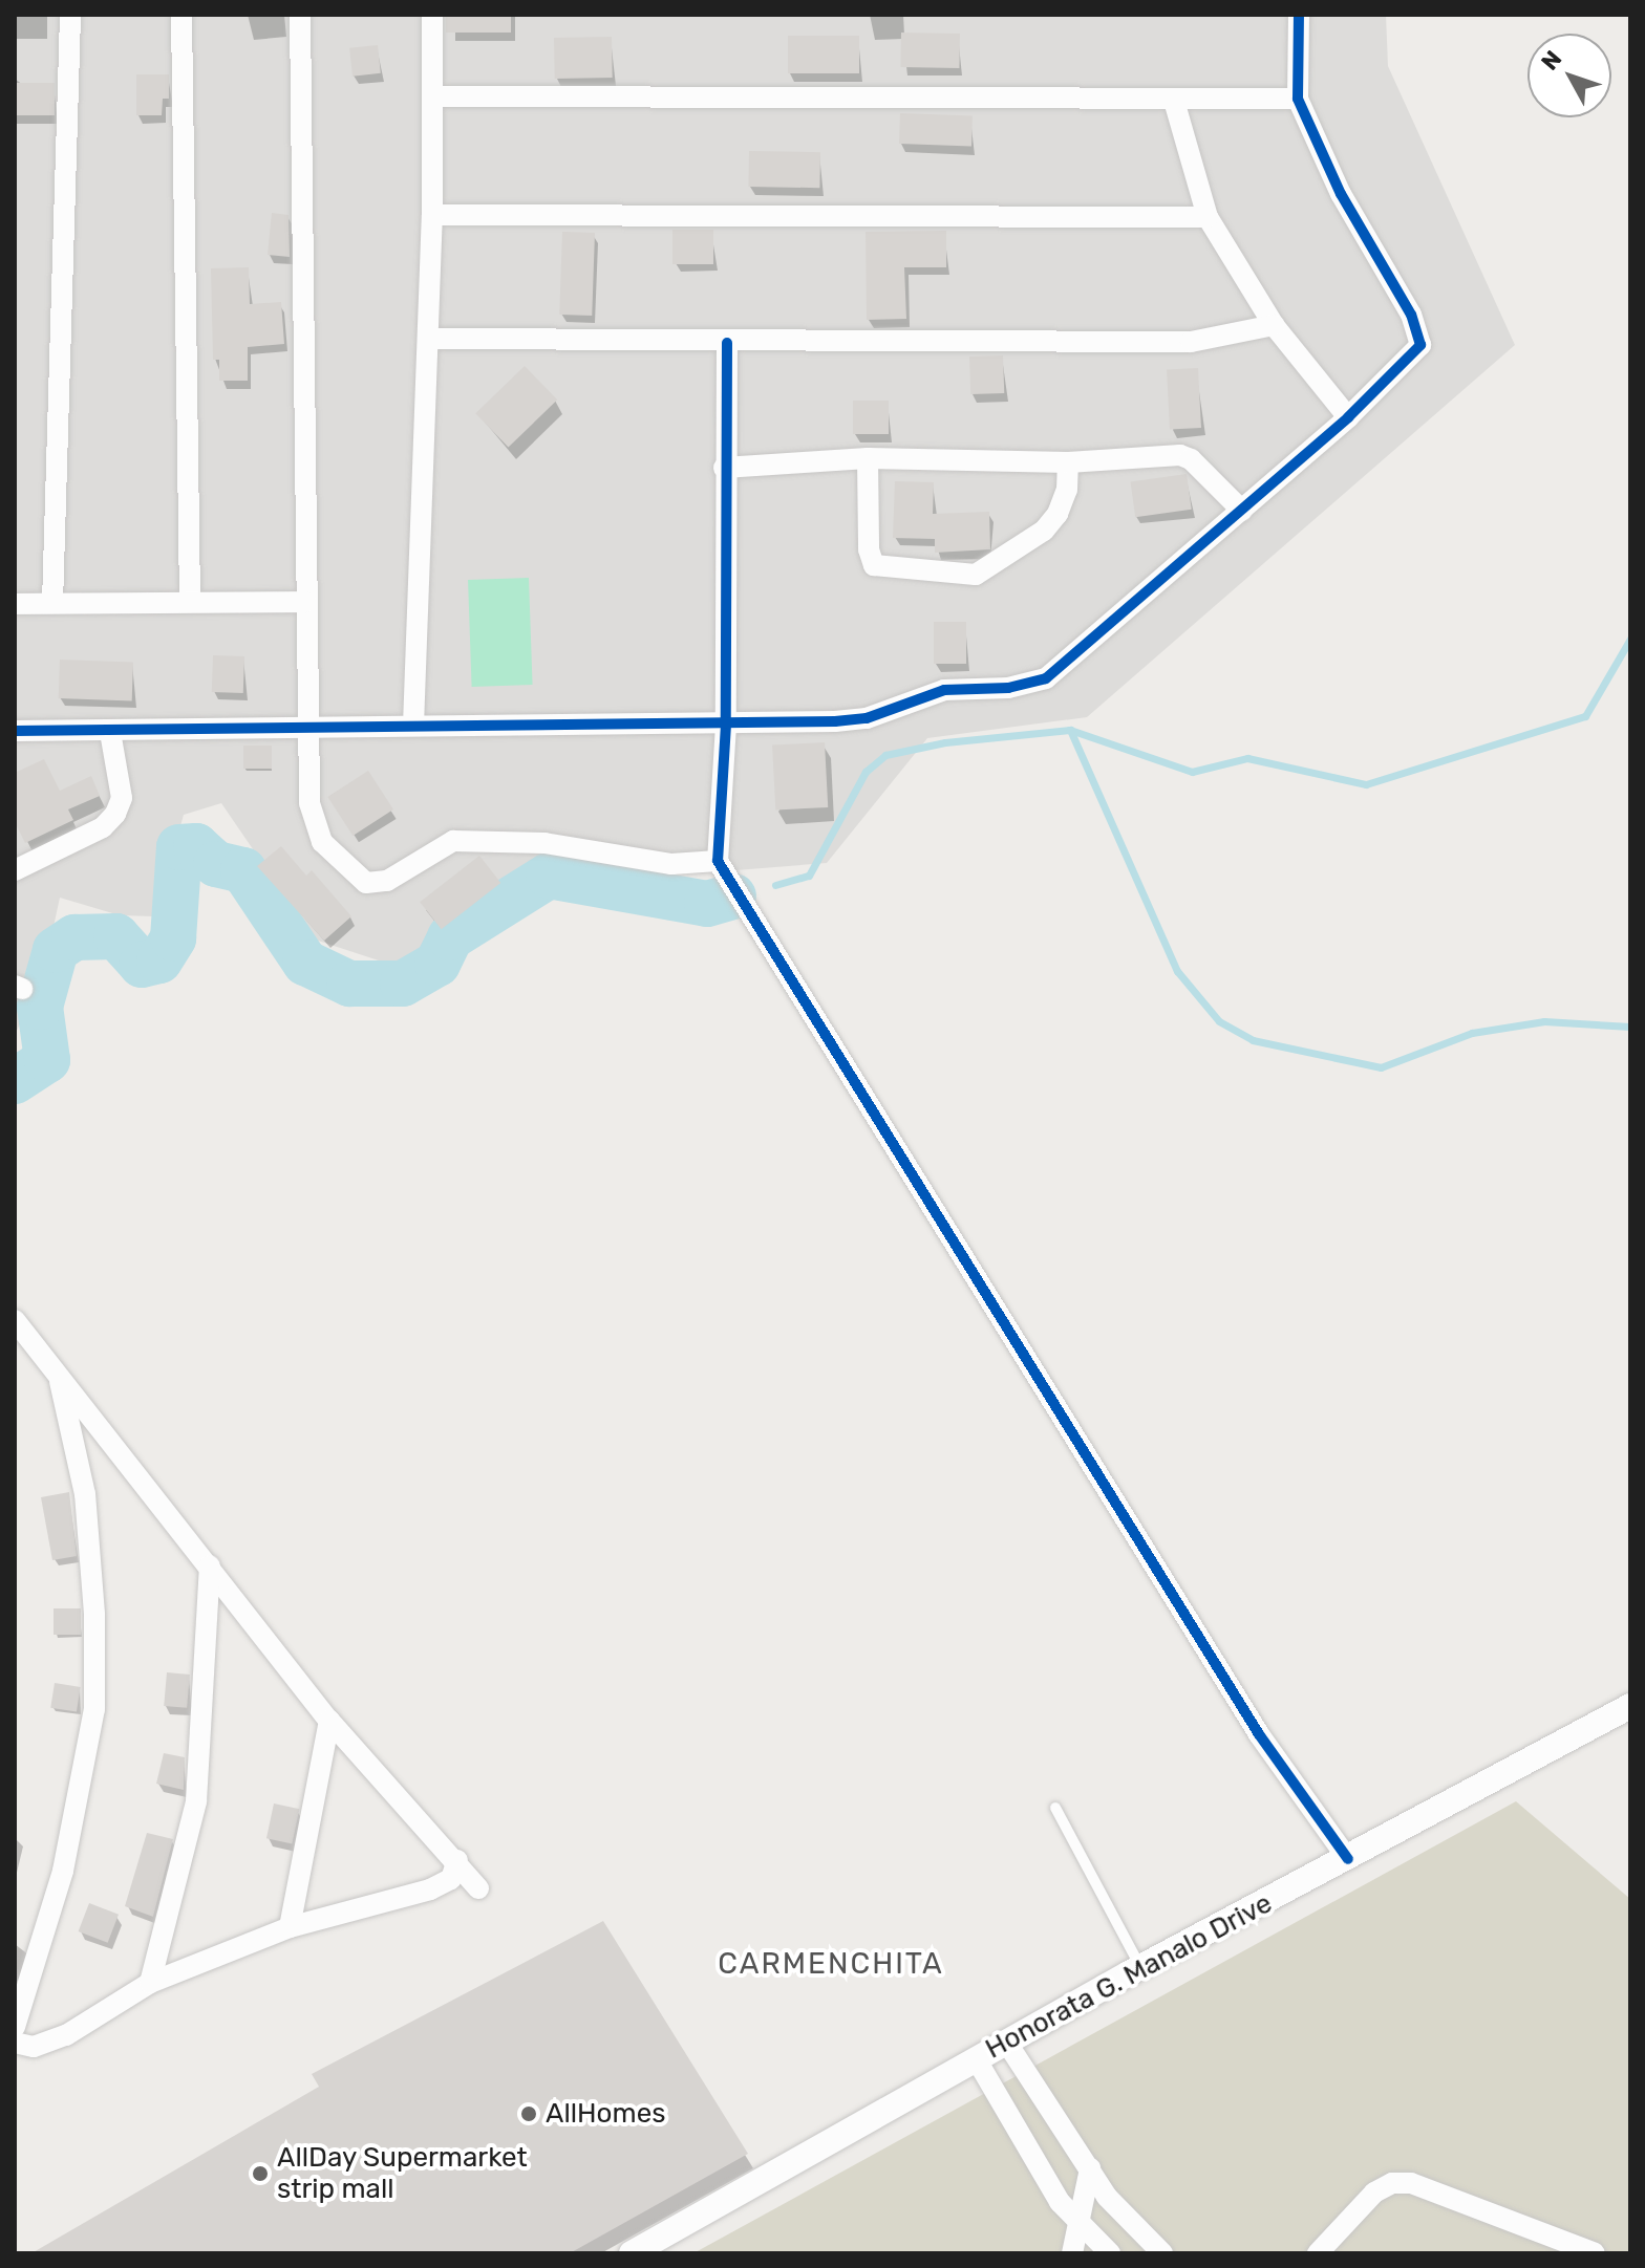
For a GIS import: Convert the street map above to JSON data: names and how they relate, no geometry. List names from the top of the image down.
{
  "streets": {
    "street": ["Honorata G. Manalo Drive"]
  },
  "districts": ["CARMENCHITA"],
  "places": ["AllHomes", "AllDay Supermarket strip mall"],
  "north": "top left"
}
